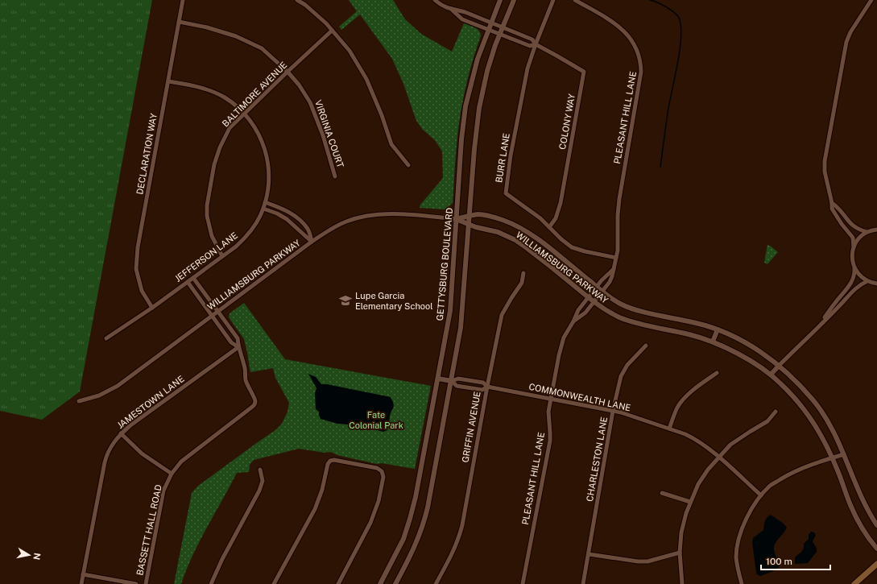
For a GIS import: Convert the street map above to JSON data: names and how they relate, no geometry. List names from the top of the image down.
{
  "streets": {
    "street": [
      "BALTIMORE AVENUE",
      "PLEASANT HILL LANE",
      "COLONY WAY",
      "VIRGINIA COURT",
      "DECLARATION WAY",
      "BURR LANE",
      "JEFFERSON LANE",
      "GETTYSBURG BOULEVARD",
      "WILLIAMSBURG PARKWAY",
      "COMMONWEALTH LANE",
      "JAMESTOWN LANE",
      "GRIFFIN AVENUE",
      "CHARLESTON LANE",
      "BASSETT HALL ROAD"
    ]
  },
  "crossings": [
    ["BALTIMORE AVENUE", "VIRGINIA COURT"],
    ["BALTIMORE AVENUE", "JEFFERSON LANE"],
    ["PLEASANT HILL LANE", "BURR LANE"],
    ["PLEASANT HILL LANE", "WILLIAMSBURG PARKWAY"],
    ["PLEASANT HILL LANE", "COMMONWEALTH LANE"],
    ["COLONY WAY", "BURR LANE"],
    ["COLONY WAY", "GETTYSBURG BOULEVARD"],
    ["VIRGINIA COURT", "DECLARATION WAY"],
    ["DECLARATION WAY", "JEFFERSON LANE"],
    ["GETTYSBURG BOULEVARD", "WILLIAMSBURG PARKWAY"],
    ["COMMONWEALTH LANE", "GRIFFIN AVENUE"],
    ["COMMONWEALTH LANE", "CHARLESTON LANE"],
    ["JAMESTOWN LANE", "BASSETT HALL ROAD"]
  ],
  "parks": ["Fate Colonial Park"],
  "places": {
    "school or university": ["Lupe Garcia Elementary School"]
  },
  "scale_bar": "100 m",
  "north": "right"
}
